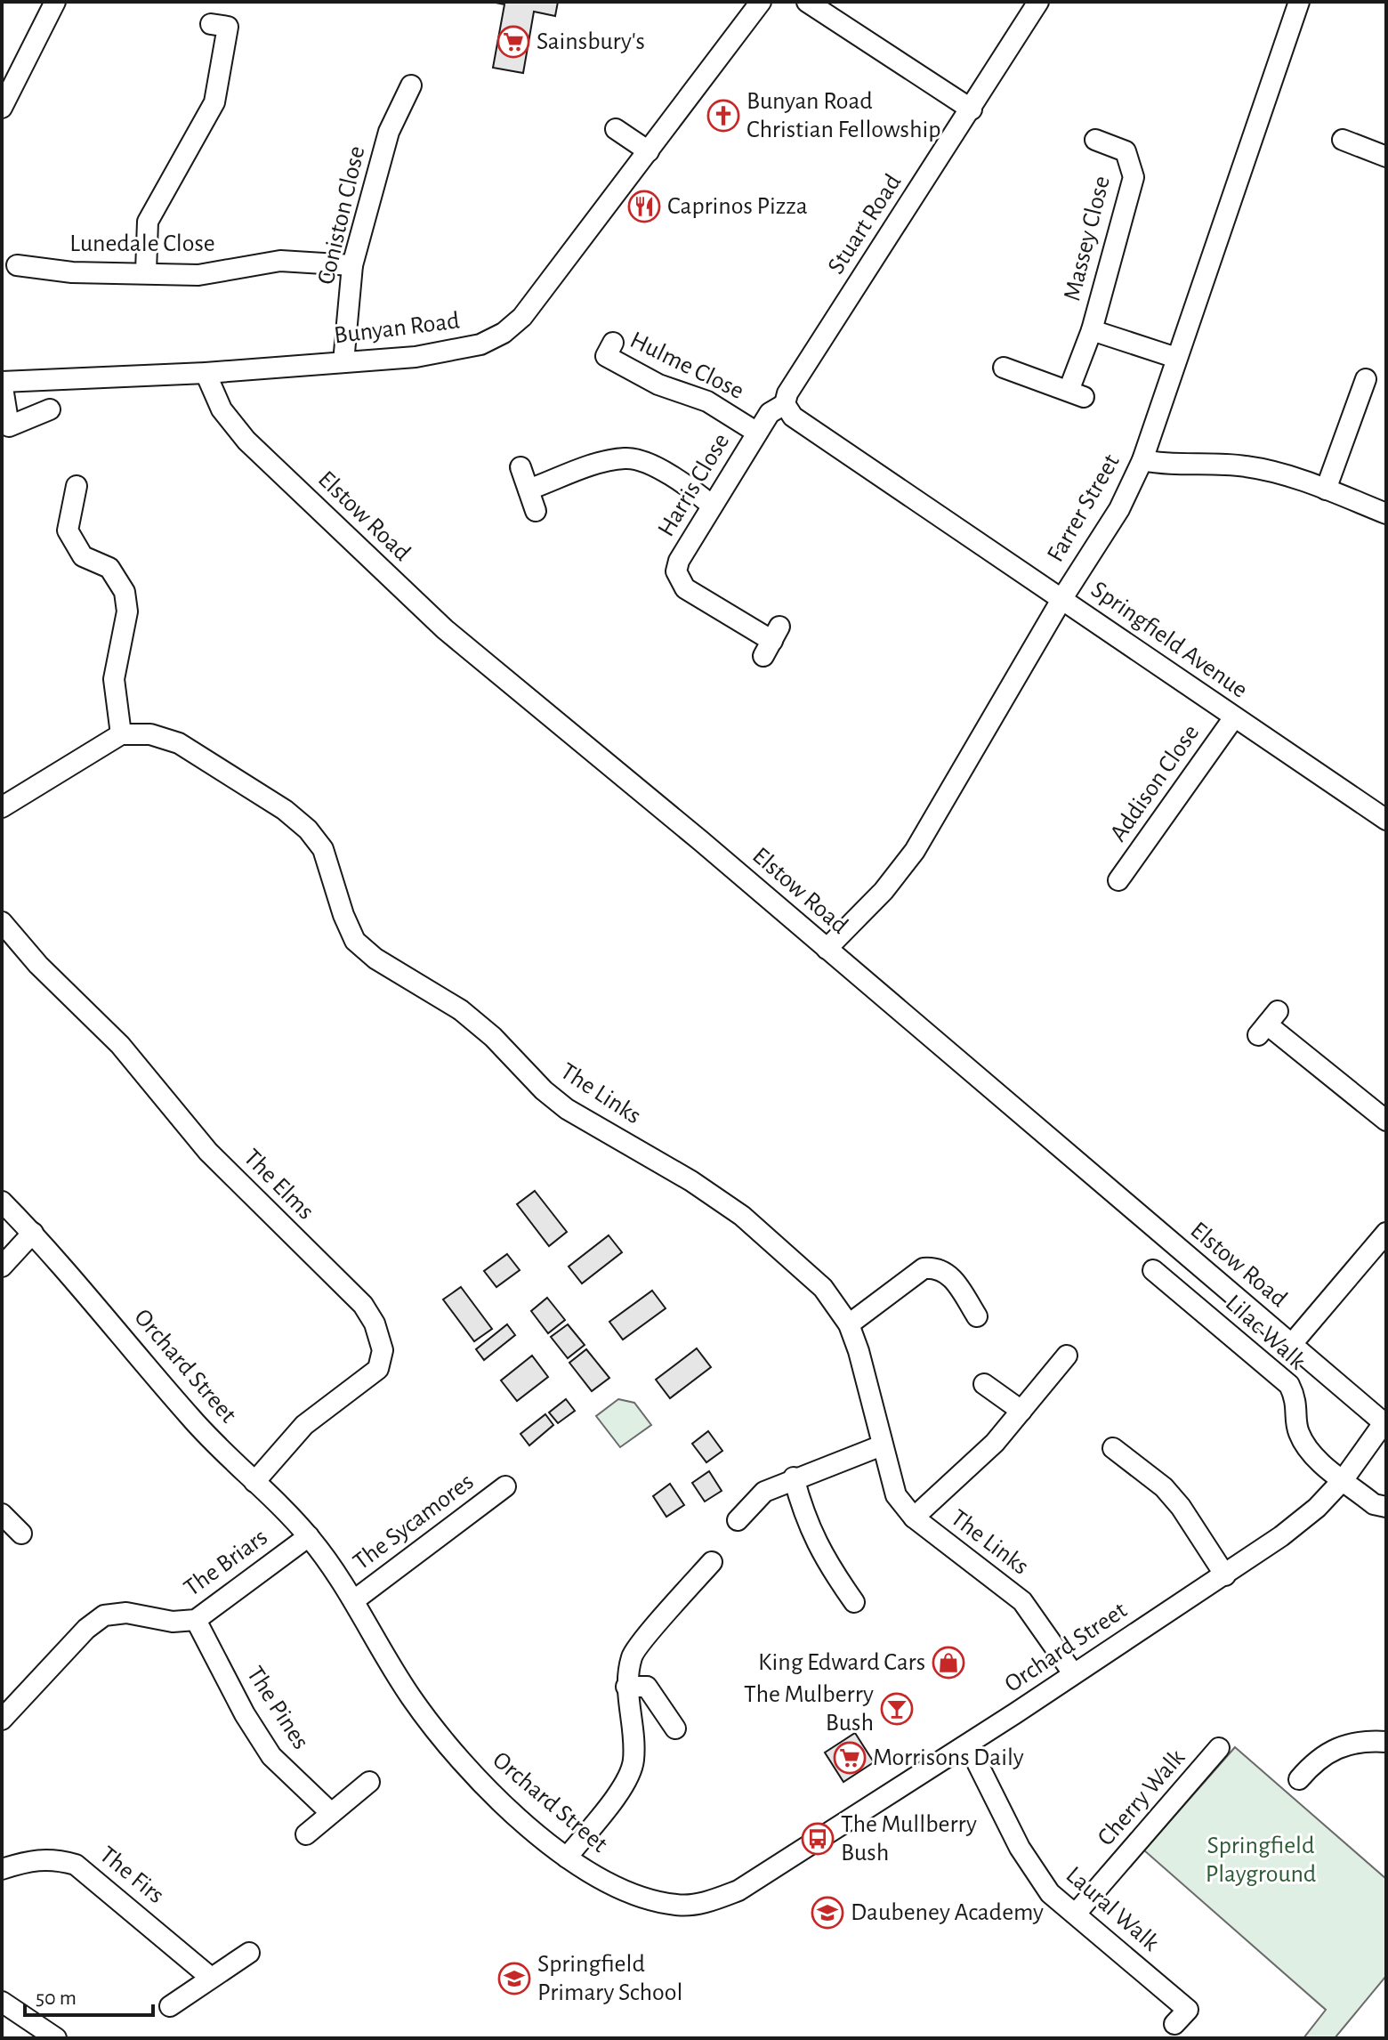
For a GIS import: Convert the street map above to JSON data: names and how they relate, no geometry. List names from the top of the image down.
{
  "streets": {
    "street": [
      "Coniston Close",
      "Stuart Road",
      "Massey Close",
      "Lunedale Close",
      "Bunyan Road",
      "Hulme Close",
      "Harris Close",
      "Farrer Street",
      "Elstow Road",
      "Springfield Avenue",
      "Addison Close",
      "The Links",
      "The Elms",
      "Lilac Walk",
      "Orchard Street",
      "The Sycamores",
      "The Briars",
      "The Pines",
      "Cherry Walk",
      "The Firs",
      "Laural Walk"
    ]
  },
  "crossings": [
    ["Coniston Close", "Lunedale Close"],
    ["Coniston Close", "Bunyan Road"],
    ["Stuart Road", "Harris Close"],
    ["Stuart Road", "Springfield Avenue"],
    ["Massey Close", "Farrer Street"],
    ["Bunyan Road", "Elstow Road"],
    ["Hulme Close", "Harris Close"],
    ["Harris Close", "Springfield Avenue"],
    ["Farrer Street", "Elstow Road"],
    ["Farrer Street", "Springfield Avenue"],
    ["Elstow Road", "Orchard Street"],
    ["Springfield Avenue", "Addison Close"],
    ["The Links", "Orchard Street"],
    ["The Elms", "Orchard Street"],
    ["Lilac Walk", "Orchard Street"],
    ["Orchard Street", "The Sycamores"],
    ["Orchard Street", "The Briars"],
    ["Orchard Street", "Laural Walk"],
    ["The Briars", "The Pines"],
    ["Cherry Walk", "Laural Walk"]
  ],
  "parks": ["Springfield Playground"],
  "places": {
    "supermarket": ["Sainsbury's", "Morrisons Daily"],
    "church": ["Bunyan Road Christian Fellowship"],
    "restaurant": ["Caprinos Pizza"],
    "shop": ["King Edward Cars"],
    "bar": ["The Mulberry Bush"],
    "bus stop": ["The Mullberry Bush"],
    "school or university": ["Daubeney Academy", "Springfield Primary School"]
  },
  "scale_bar": "50 m"
}
